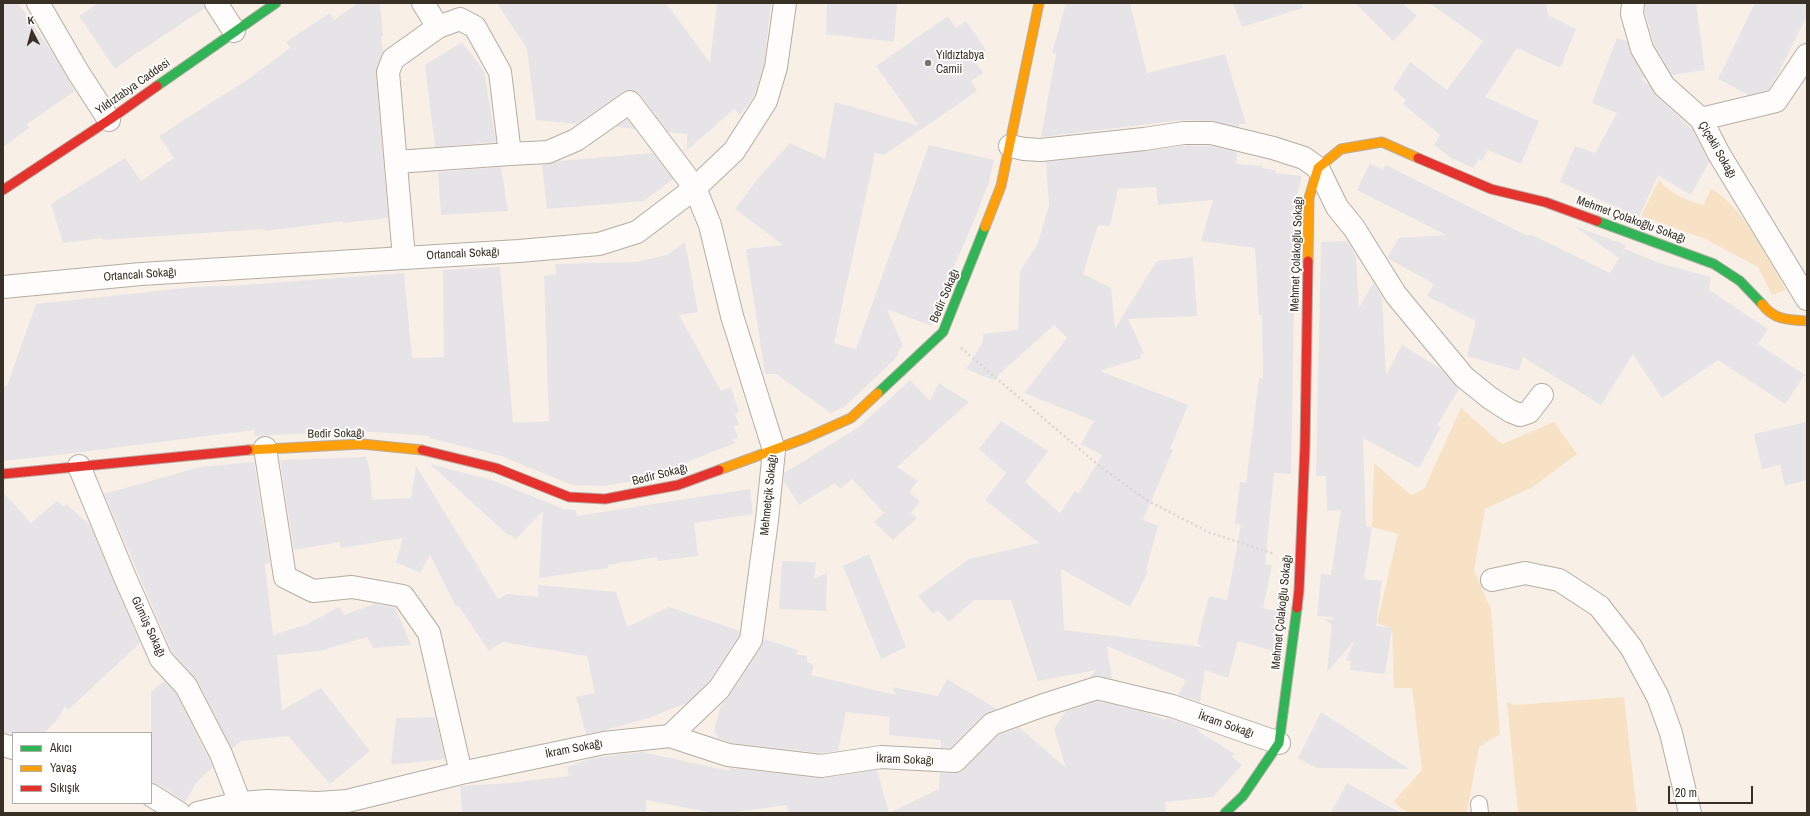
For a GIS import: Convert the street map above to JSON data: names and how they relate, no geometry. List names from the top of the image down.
{
  "streets": {
    "street": [
      "Yıldıztabya Caddesi",
      "Çiçekli Sokağı",
      "Mehmet Çolakoğlu Sokağı",
      "Ortancalı Sokağı",
      "Bedir Sokağı",
      "Mehmetçik Sokağı",
      "Gümüş Sokağı",
      "İkram Sokağı"
    ]
  },
  "crossings": [
    ["Mehmet Çolakoğlu Sokağı", "İkram Sokağı"],
    ["Ortancalı Sokağı", "Mehmetçik Sokağı"],
    ["Bedir Sokağı", "Mehmetçik Sokağı"],
    ["Bedir Sokağı", "Gümüş Sokağı"],
    ["Mehmetçik Sokağı", "İkram Sokağı"],
    ["Gümüş Sokağı", "İkram Sokağı"]
  ],
  "places": ["Yıldıztabya Camii"],
  "legend": ["Akıcı", "Yavaş", "Sıkışık"],
  "scale_bar": "20 m",
  "north": "top"
}
